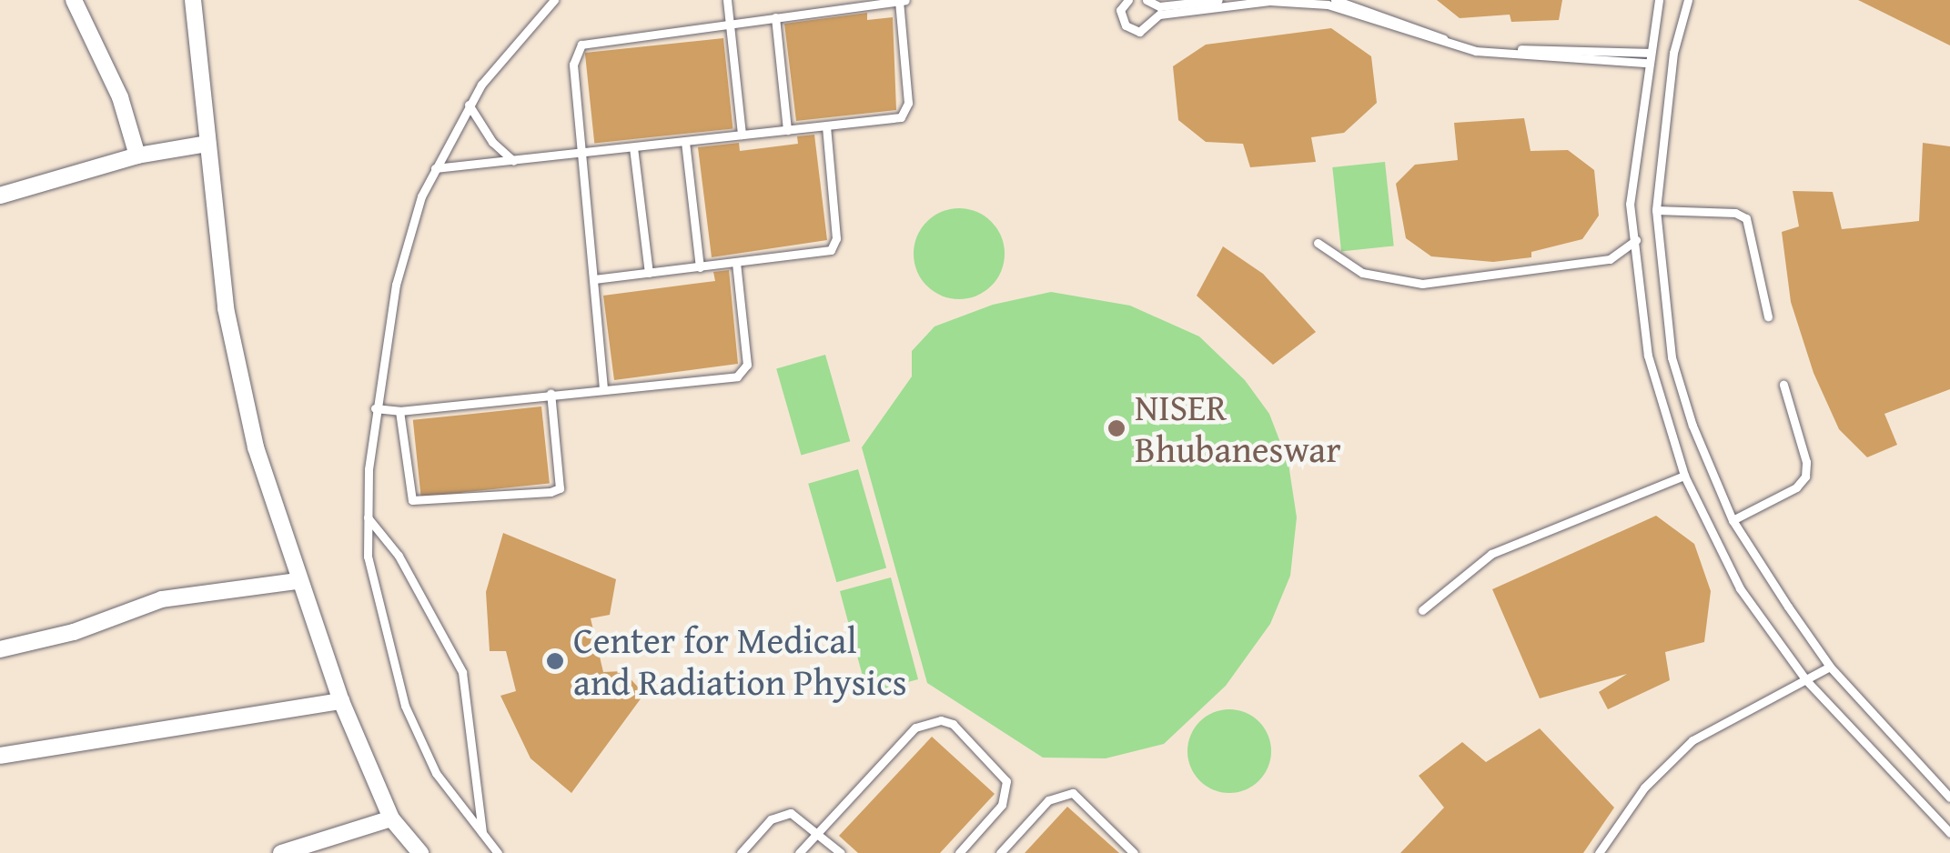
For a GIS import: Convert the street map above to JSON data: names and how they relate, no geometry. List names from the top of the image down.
{
  "places": ["NISER Bhubaneswar", "Center for Medical and Radiation Physics"]
}
